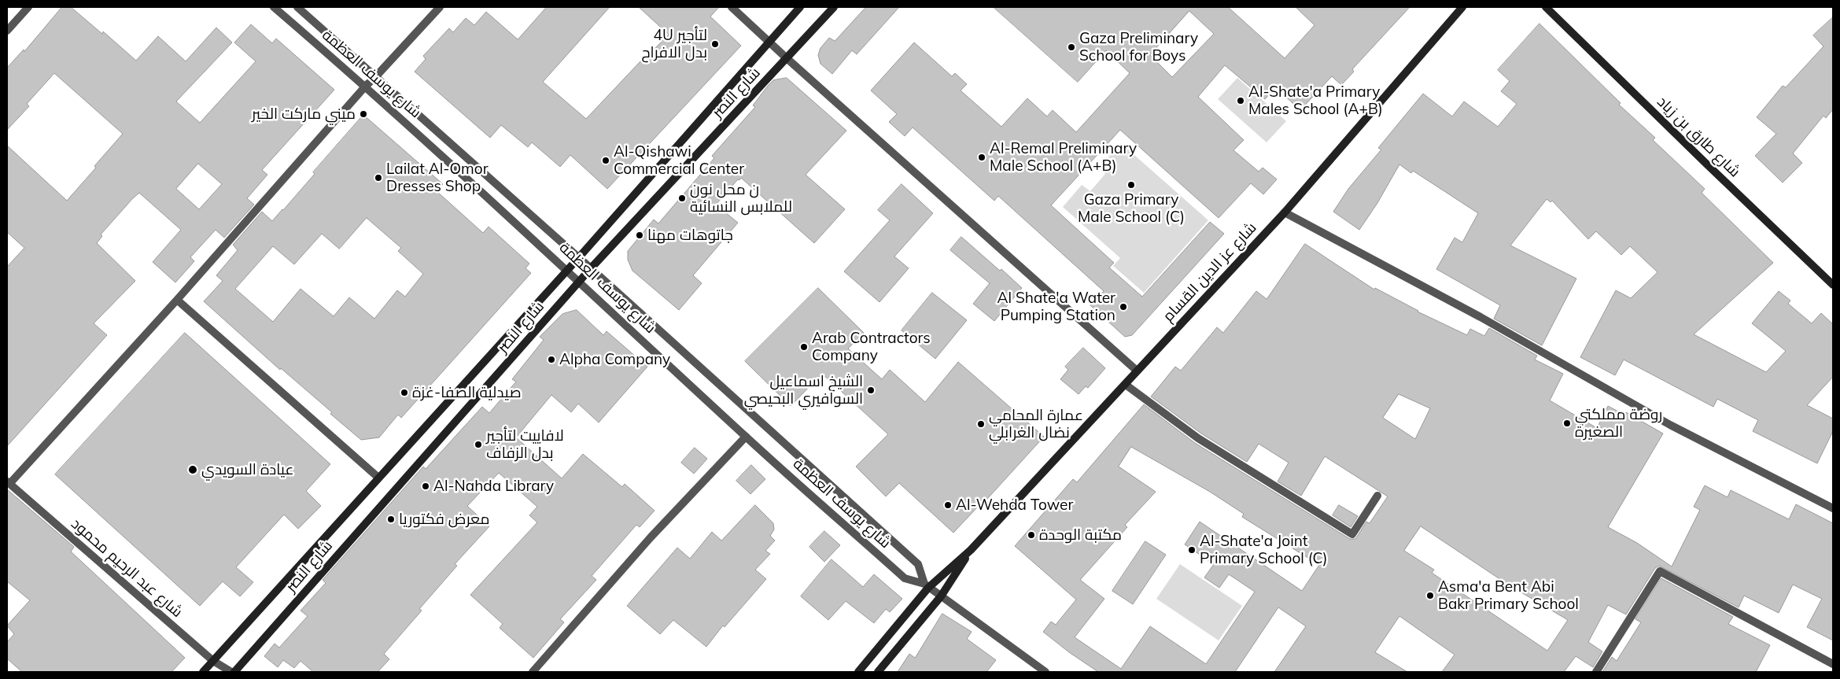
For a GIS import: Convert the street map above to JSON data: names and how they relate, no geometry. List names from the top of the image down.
{
  "streets": {
    "main road": ["شارع النصر", "شارع طارق بن زياد", "شارع عز الدين القسام"],
    "street": ["شارع يوسف العظمة", "شارع عبد الرحيم محمود"]
  },
  "crossings": [
    ["شارع يوسف العظمة", "شارع النصر"],
    ["شارع يوسف العظمة", "شارع عز الدين القسام"],
    ["شارع النصر", "شارع عبد الرحيم محمود"]
  ],
  "places": [
    "4U لتأجير بدل الافراح",
    "Gaza Preliminary School for Boys",
    "Al-Shate'a Primary Males School (A+B)",
    "ميني ماركت الخير",
    "Al-Remal Preliminary Male School (A+B)",
    "Al-Qishawi Commercial Center",
    "Lailat Al-Omor Dresses Shop",
    "Gaza Primary Male School (C)",
    "ن محل نون للملابس النسائية",
    "جاتوهات مهنا",
    "Al Shate'a Water Pumping Station",
    "Arab Contractors Company",
    "Alpha Company",
    "الشيخ اسماعيل السوافيري البحيصي",
    "صيدلية الصفا-غزة",
    "روضة مملكتي الصغيرة",
    "عمارة المحامي نضال الغرابلي",
    "لافاييت لتأجير بدل الزفاف",
    "عيادة السويدي",
    "Al-Nahda Library",
    "Al-Wehda Tower",
    "معرض فكتوريا",
    "مكتبة الوحدة",
    "Al-Shate'a Joint Primary School (C)",
    "Asma'a Bent Abi Bakr Primary School"
  ]
}
